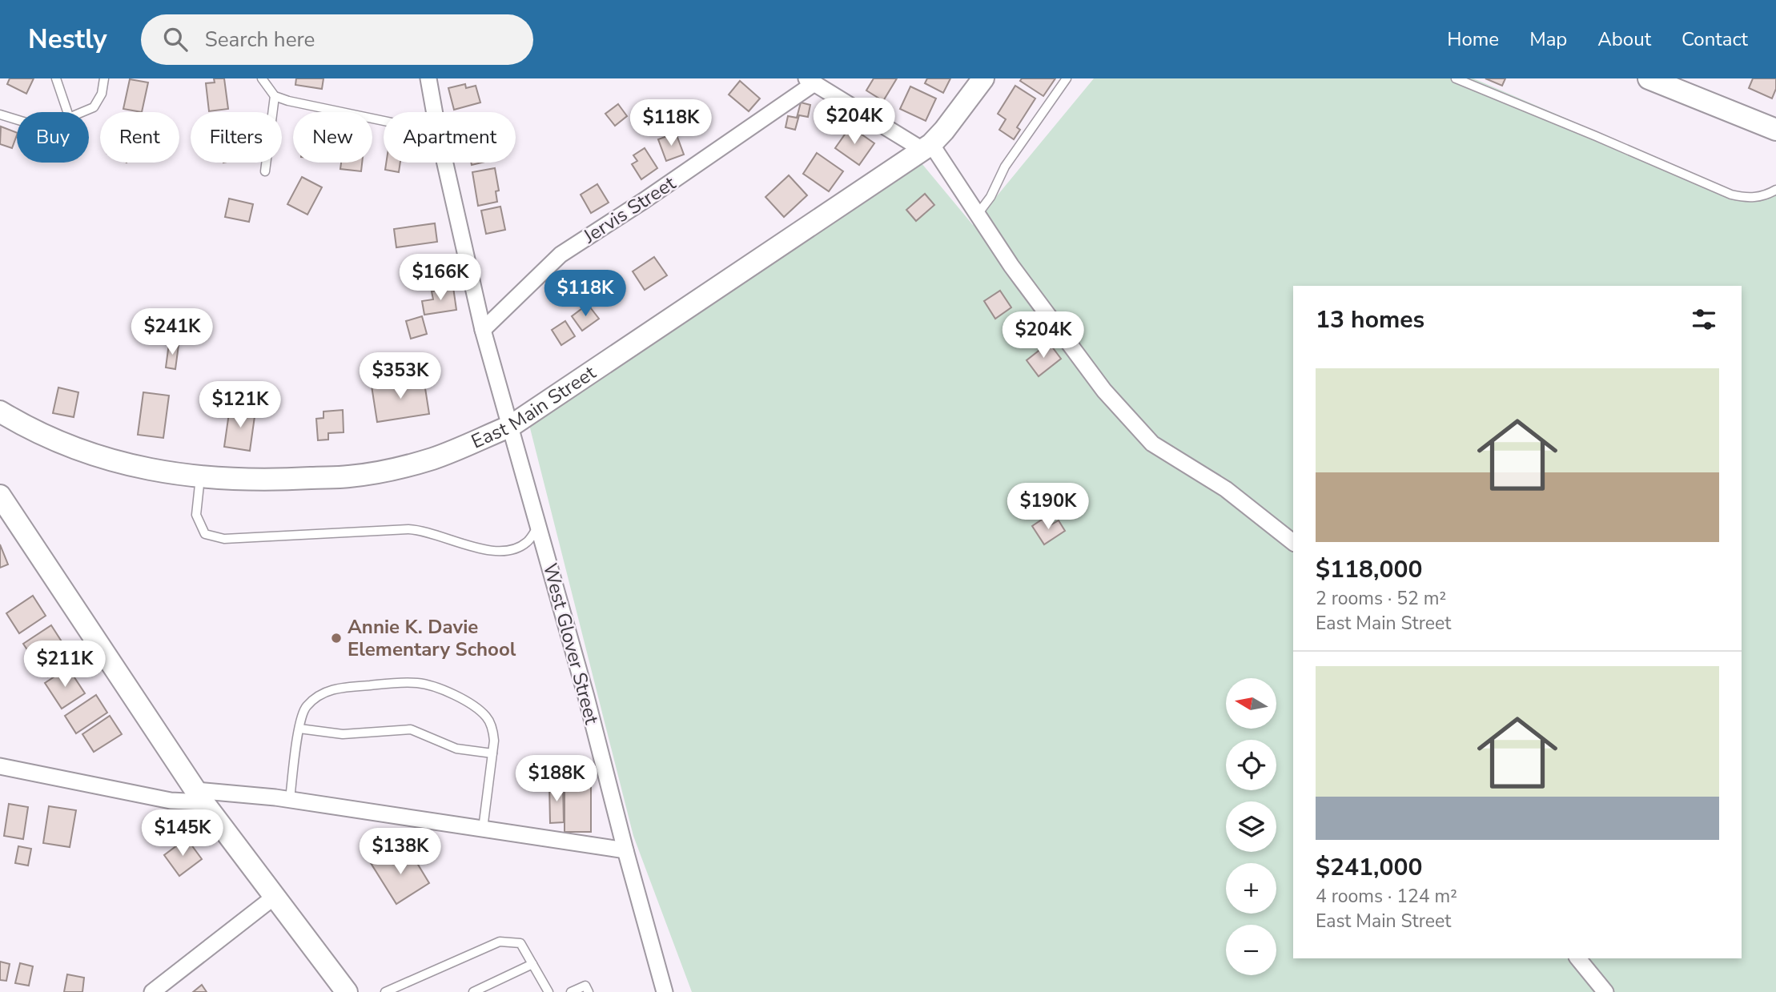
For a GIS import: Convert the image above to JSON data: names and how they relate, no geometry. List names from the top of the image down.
{
  "streets": {
    "main road": ["East Main Street"],
    "street": ["Jervis Street", "West Glover Street"]
  },
  "crossings": [
    ["Jervis Street", "West Glover Street"],
    ["East Main Street", "West Glover Street"]
  ],
  "places": ["Annie K. Davie Elementary School"],
  "north": "left",
  "page": {
    "header": "Nestly",
    "search": "Search here",
    "nav": [
      "Home",
      "Map",
      "About",
      "Contact"
    ],
    "price": [
      "$204K",
      "$118K",
      "$166K",
      "$118K",
      "$241K",
      "$204K",
      "$353K",
      "$121K",
      "$190K",
      "$211K",
      "$188K",
      "$145K",
      "$138K"
    ],
    "chip": [
      "Buy",
      "Rent",
      "Filters",
      "New",
      "Apartment"
    ],
    "heading": "13 homes",
    "list": [
      {
        "name": "$118,000",
        "note": "2 rooms · 52 m² · East Main Street"
      },
      {
        "name": "$241,000",
        "note": "4 rooms · 124 m² · East Main Street"
      }
    ],
    "map_buttons": ["+", "−"]
  }
}
